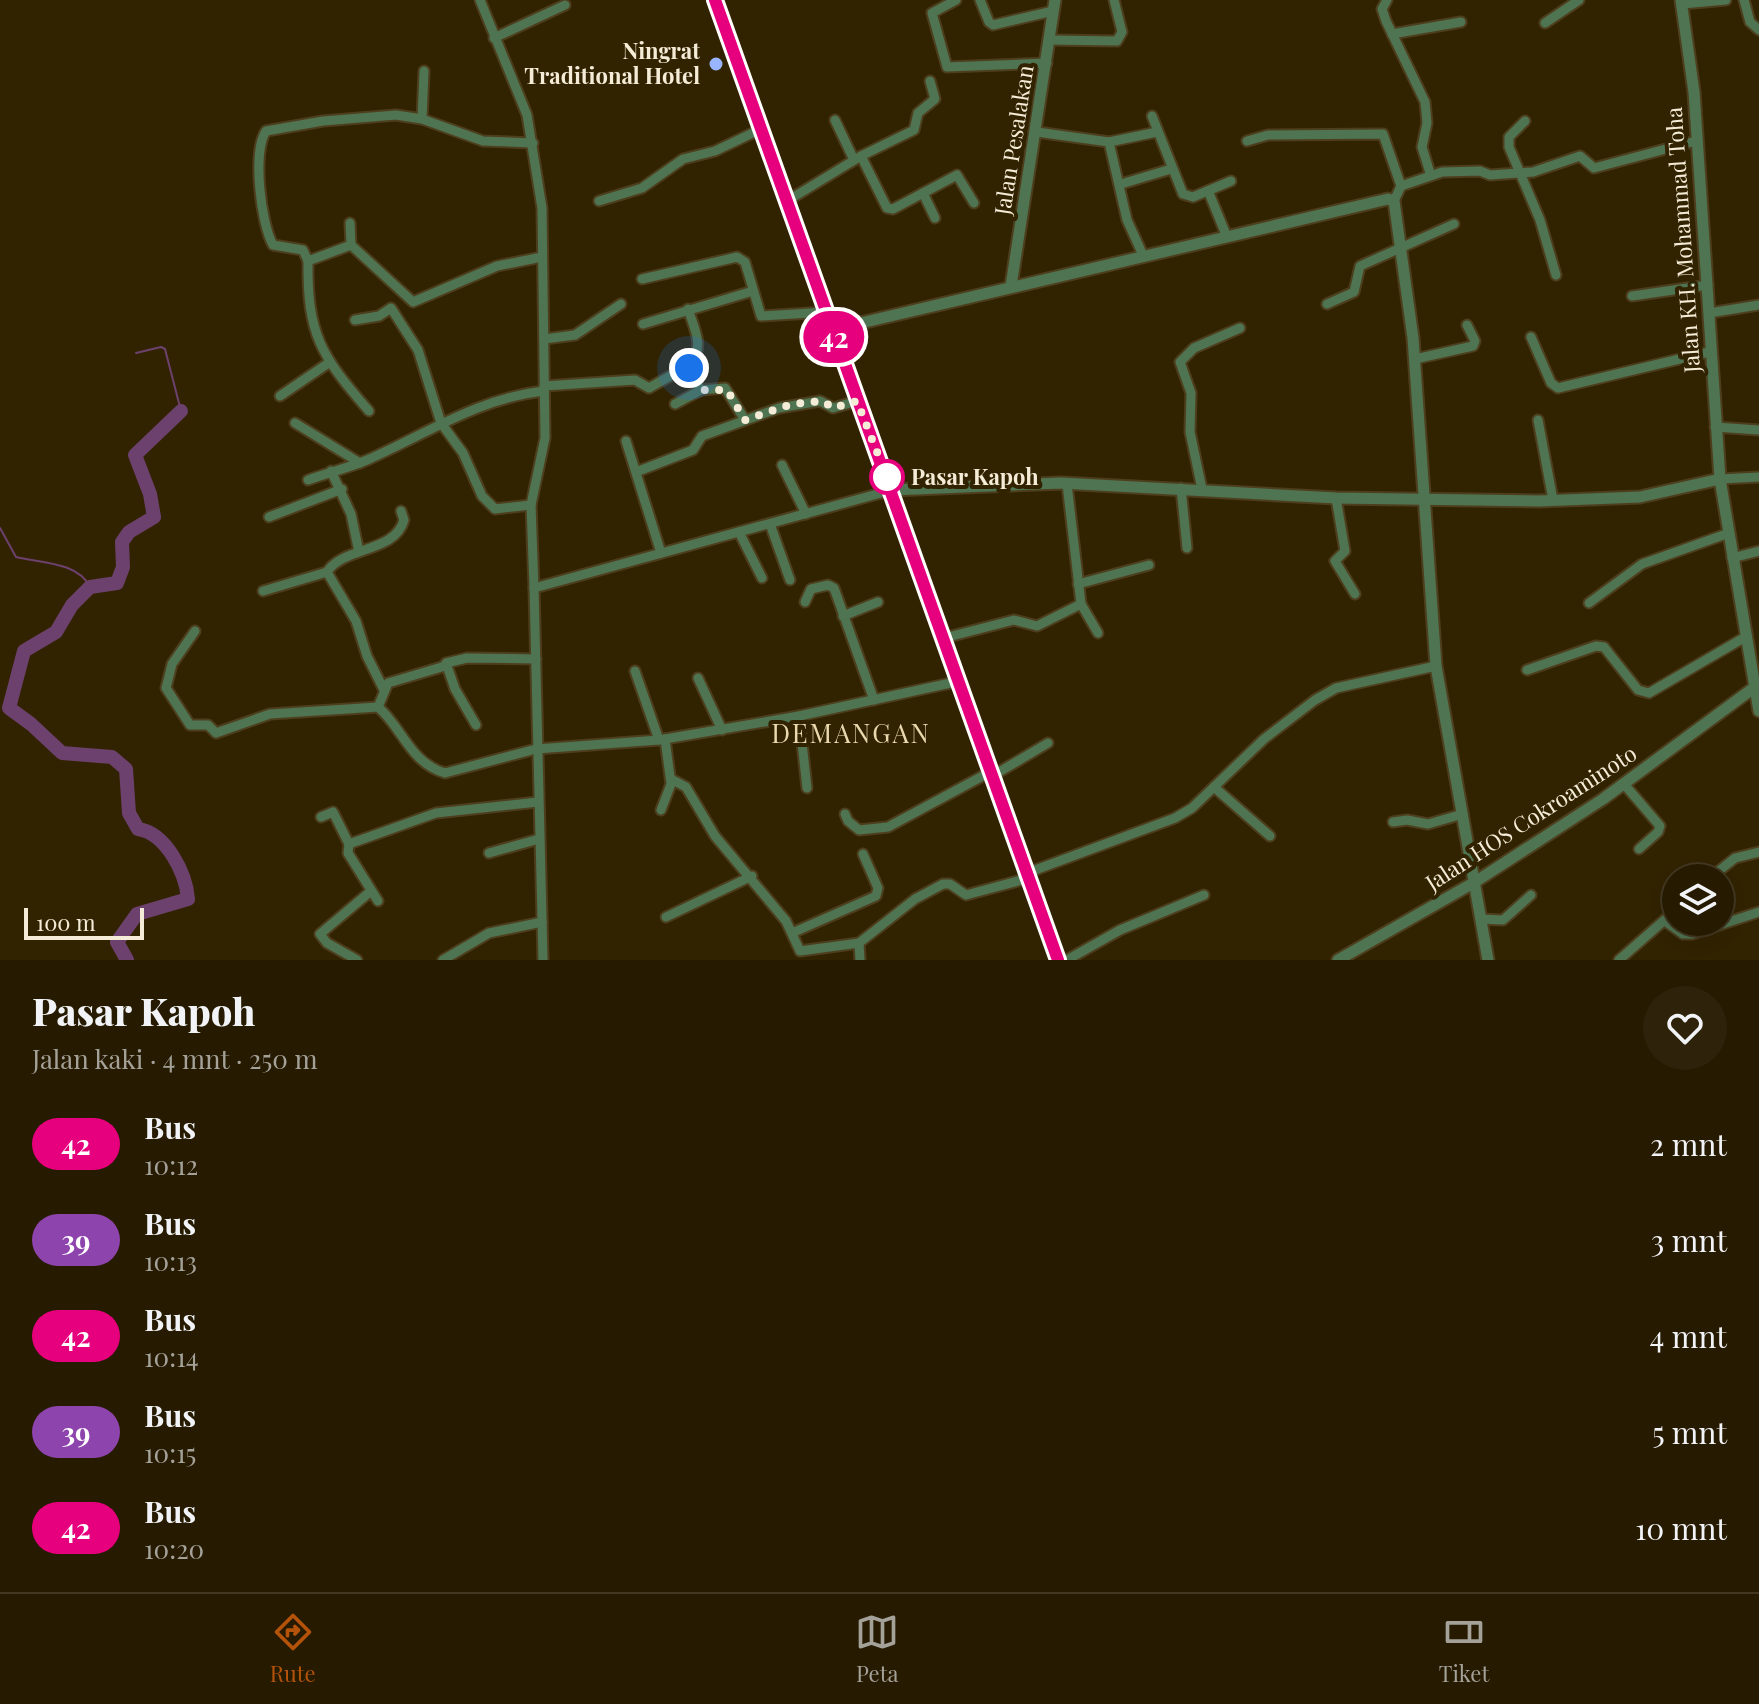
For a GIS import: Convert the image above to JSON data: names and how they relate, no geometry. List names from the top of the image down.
{
  "streets": {
    "street": ["Jalan Pesalakan", "Jalan KH. Mohammad Toha", "Jalan HOS Cokroaminoto"]
  },
  "crossings": [
    ["Jalan KH. Mohammad Toha", "Jalan HOS Cokroaminoto"]
  ],
  "districts": ["DEMANGAN"],
  "places": ["Ningrat Traditional Hotel", "Pasar Kapoh"],
  "lines": ["bus line 42"],
  "scale_bar": "100 m",
  "page": {
    "on_map": "42",
    "scale": "100 m",
    "heading": ["Pasar Kapoh", "Jalan kaki · 4 mnt · 250 m"],
    "list": [
      {
        "mark": "42",
        "name": "Bus",
        "note": "10:12",
        "value": "2 mnt"
      },
      {
        "mark": "39",
        "name": "Bus",
        "note": "10:13",
        "value": "3 mnt"
      },
      {
        "mark": "42",
        "name": "Bus",
        "note": "10:14",
        "value": "4 mnt"
      },
      {
        "mark": "39",
        "name": "Bus",
        "note": "10:15",
        "value": "5 mnt"
      },
      {
        "mark": "42",
        "name": "Bus",
        "note": "10:20",
        "value": "10 mnt"
      }
    ],
    "tabs": ["Rute", "Peta", "Tiket"]
  }
}
